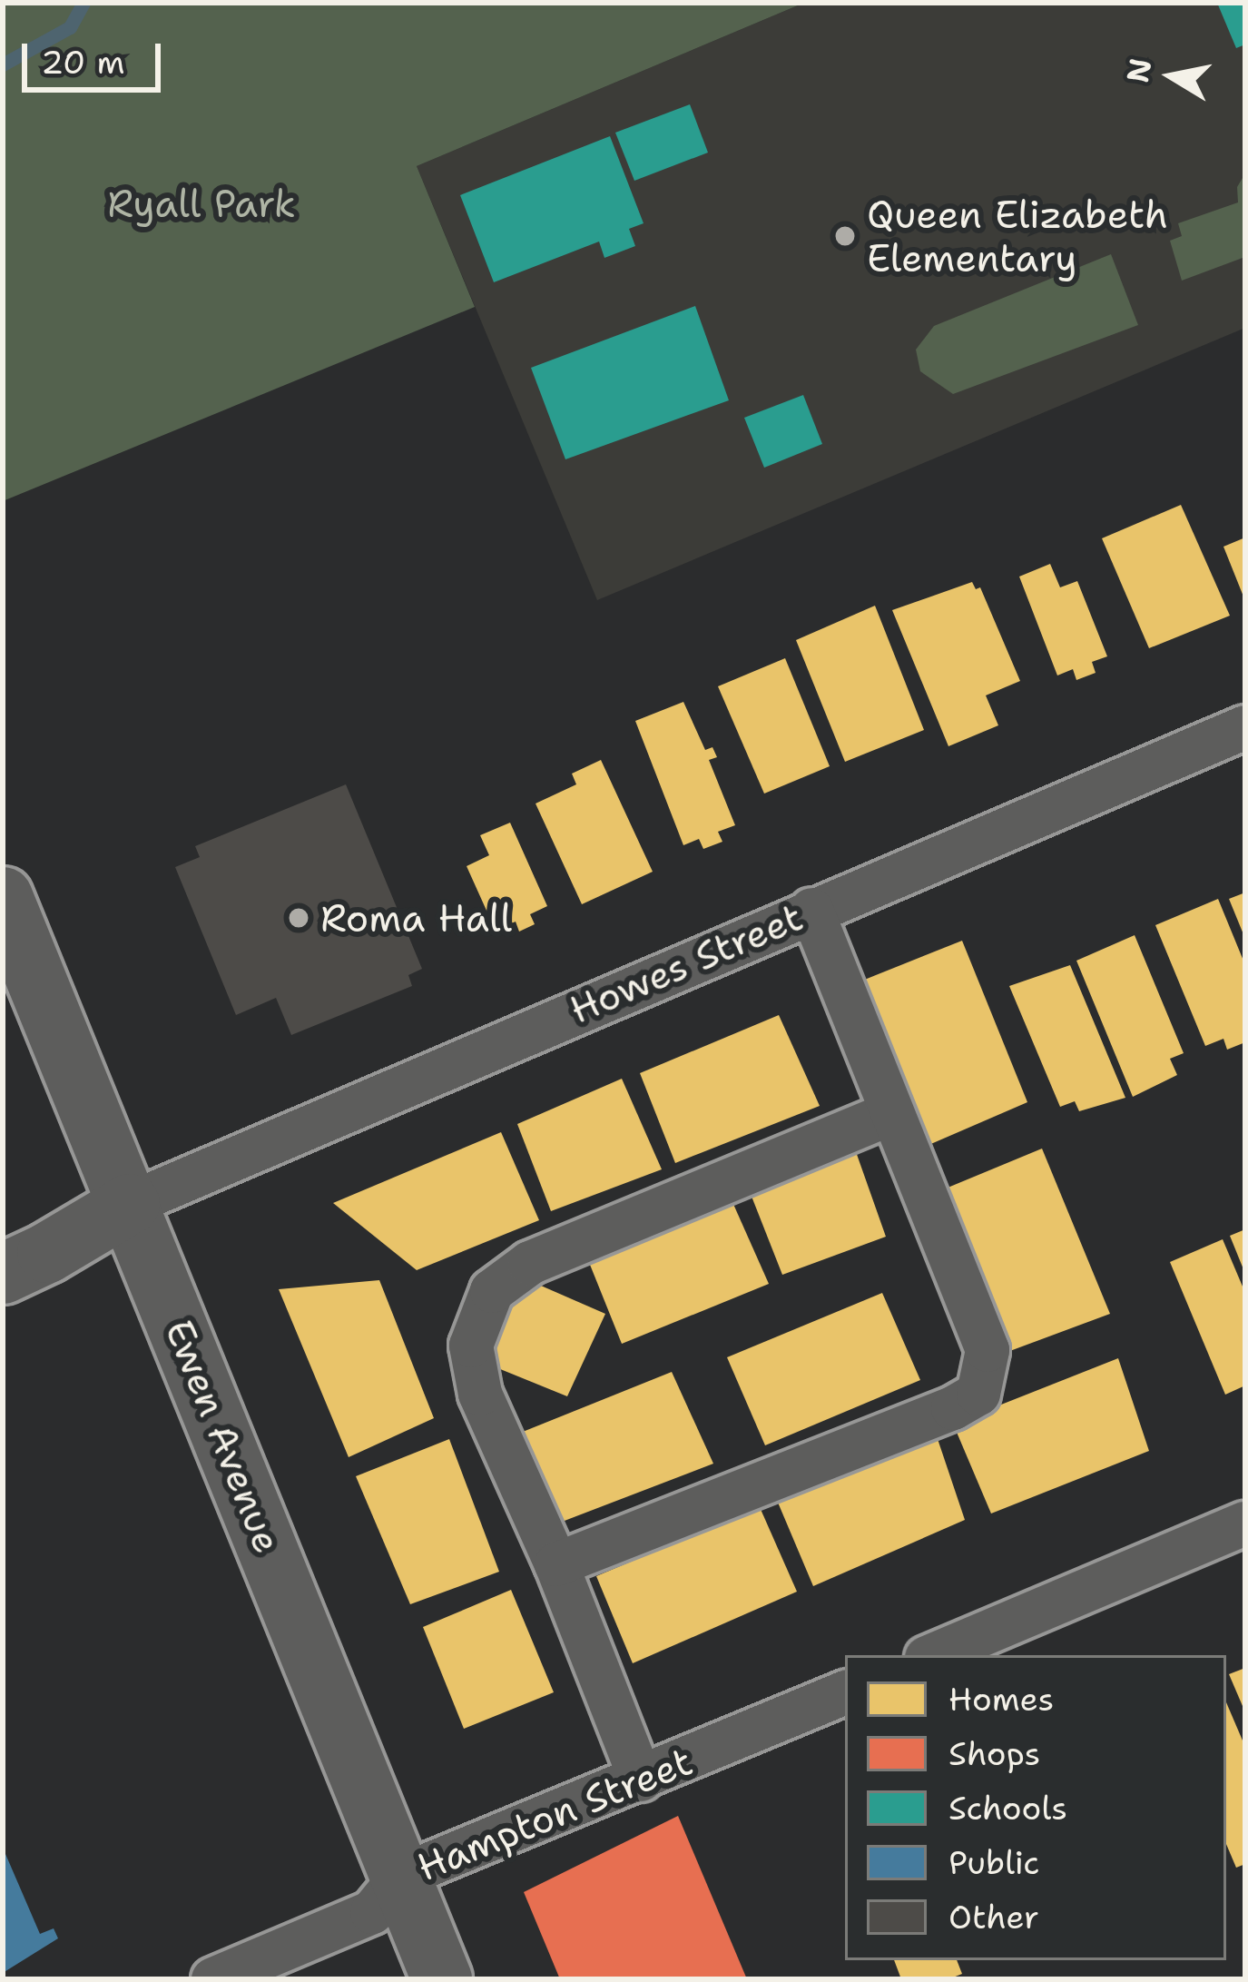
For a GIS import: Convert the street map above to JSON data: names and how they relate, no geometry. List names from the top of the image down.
{
  "streets": {
    "street": ["Howes Street", "Ewen Avenue", "Hampton Street"]
  },
  "crossings": [
    ["Howes Street", "Ewen Avenue"],
    ["Ewen Avenue", "Hampton Street"]
  ],
  "parks": ["Ryall Park"],
  "places": ["Queen Elizabeth Elementary", "Roma Hall"],
  "legend": [
    "Homes",
    "Shops",
    "Schools",
    "Public",
    "Other"
  ],
  "scale_bar": "20 m",
  "north": "left"
}
